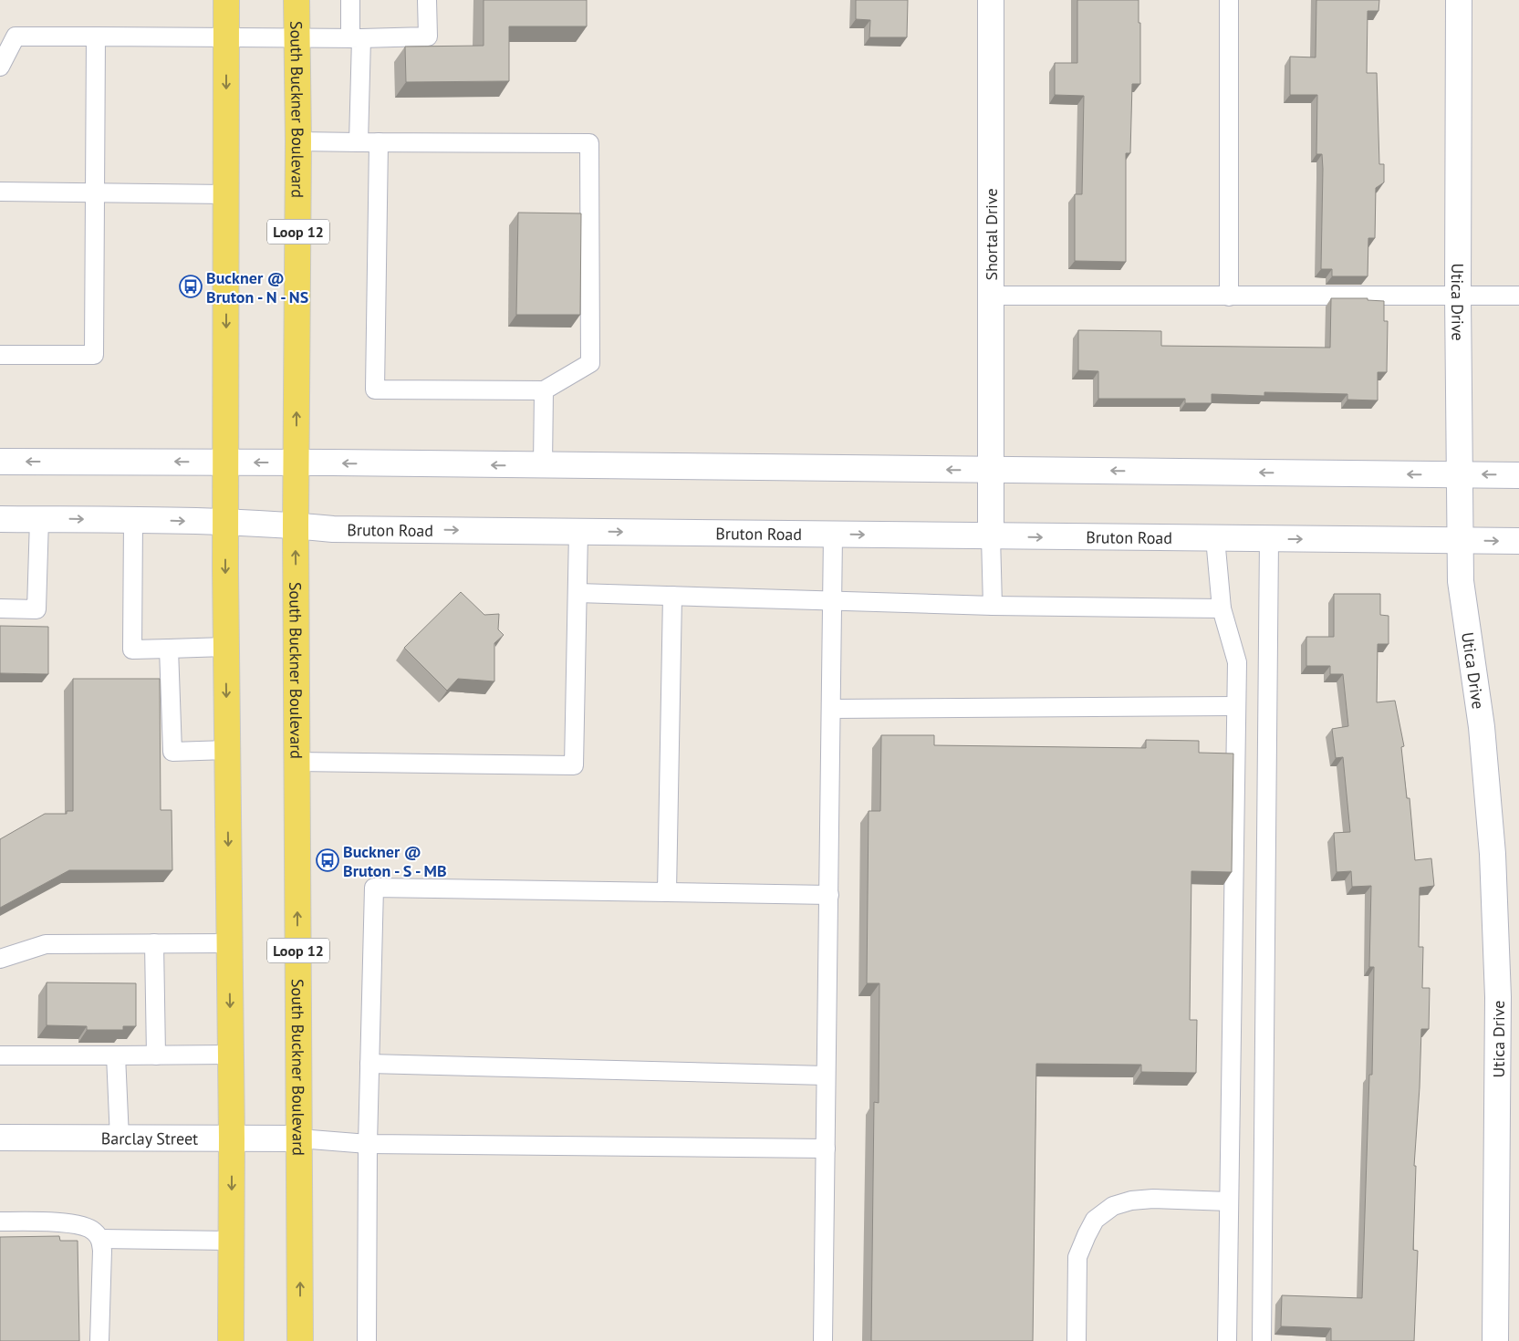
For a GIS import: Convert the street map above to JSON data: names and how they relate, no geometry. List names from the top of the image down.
{
  "streets": {
    "main road": [
      "South Buckner Boulevard",
      "Loop 12",
      "Shortal Drive",
      "Utica Drive",
      "Bruton Road",
      "Barclay Street"
    ]
  },
  "crossings": [
    ["South Buckner Boulevard", "Bruton Road"],
    ["South Buckner Boulevard", "Barclay Street"],
    ["Shortal Drive", "Bruton Road"],
    ["Utica Drive", "Bruton Road"]
  ],
  "places": {
    "bus stop": ["Buckner @ Bruton - N - NS", "Buckner @ Bruton - S - MB"]
  }
}
